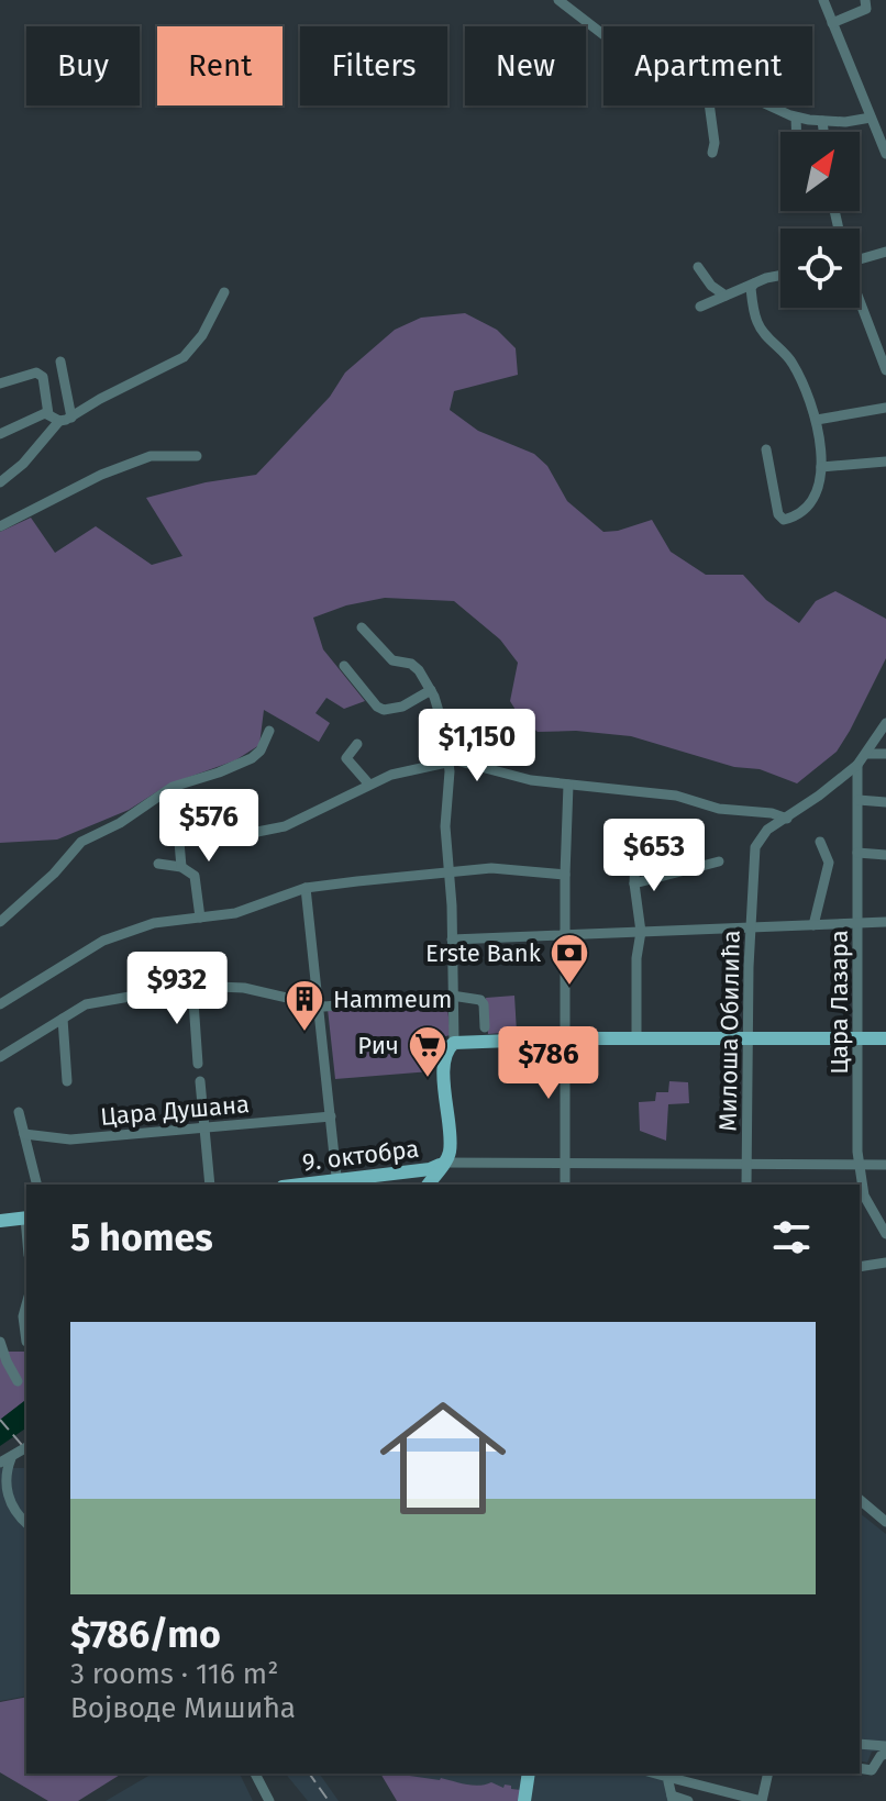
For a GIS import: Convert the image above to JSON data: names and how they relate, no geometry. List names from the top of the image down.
{
  "streets": {
    "main road": ["9. октобра"],
    "street": ["Цара Лазара", "Милоша Обилића", "Цара Душана"]
  },
  "crossings": [
    ["Цара Лазара", "Милоша Обилића"]
  ],
  "places": {
    "bank": ["Erste Bank"],
    "building": ["Hammeum"],
    "supermarket": ["Рич"]
  },
  "north": "top right",
  "page": {
    "chip": [
      "Buy",
      "Rent",
      "Filters",
      "New",
      "Apartment"
    ],
    "price": [
      "$1,150",
      "$576",
      "$653",
      "$932",
      "$786"
    ],
    "heading": "5 homes",
    "list": [
      {
        "name": "$786/mo",
        "note": "3 rooms · 116 m² · Војводе Мишића"
      }
    ]
  }
}
